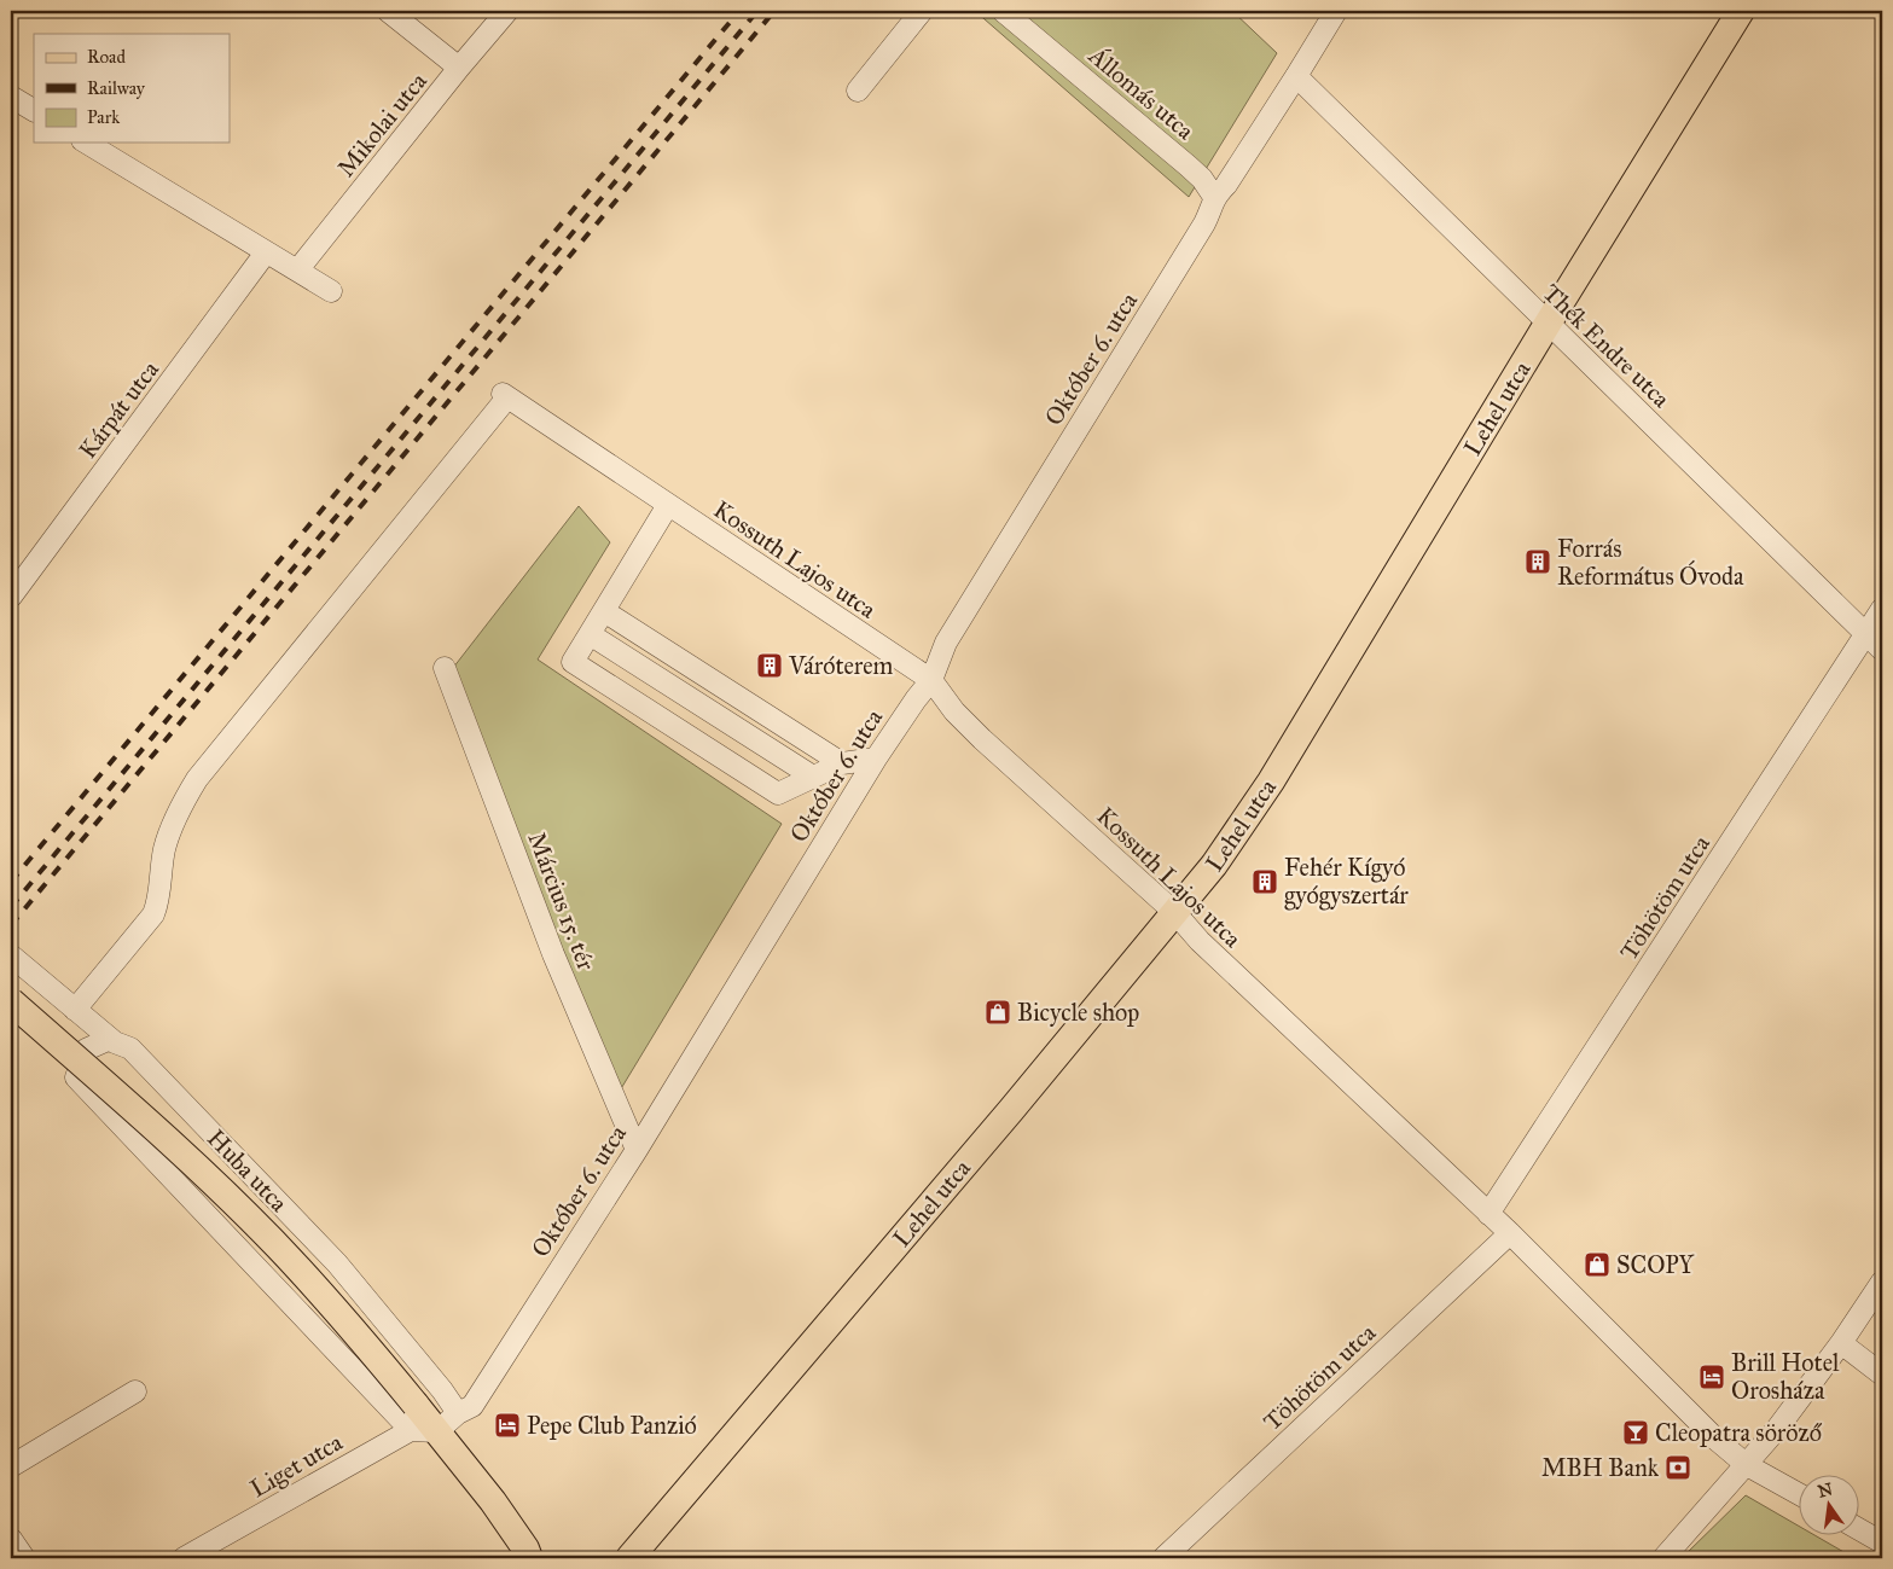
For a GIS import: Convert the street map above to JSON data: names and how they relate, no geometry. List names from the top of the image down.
{
  "streets": {
    "main road": ["Lehel utca"],
    "street": [
      "Állomás utca",
      "Mikolai utca",
      "Thék Endre utca",
      "Október 6. utca",
      "Kárpát utca",
      "Kossuth Lajos utca",
      "Töhötöm utca",
      "Március 15. tér",
      "Huba utca",
      "Liget utca"
    ]
  },
  "crossings": [
    ["Állomás utca", "Október 6. utca"],
    ["Thék Endre utca", "Október 6. utca"],
    ["Thék Endre utca", "Lehel utca"],
    ["Thék Endre utca", "Töhötöm utca"],
    ["Október 6. utca", "Kossuth Lajos utca"],
    ["Október 6. utca", "Március 15. tér"],
    ["Október 6. utca", "Huba utca"],
    ["Lehel utca", "Kossuth Lajos utca"],
    ["Kossuth Lajos utca", "Töhötöm utca"],
    ["Kossuth Lajos utca", "Huba utca"]
  ],
  "places": {
    "building": ["Forrás Református Óvoda", "Váróterem", "Fehér Kígyó gyógyszertár"],
    "shop": ["Bicycle shop", "SCOPY"],
    "hotel": ["Brill Hotel Orosháza", "Pepe Club Panzió"],
    "bar": ["Cleopatra söröző"],
    "bank": ["MBH Bank"]
  },
  "legend": ["Road", "Railway", "Park"],
  "north": "top"
}
